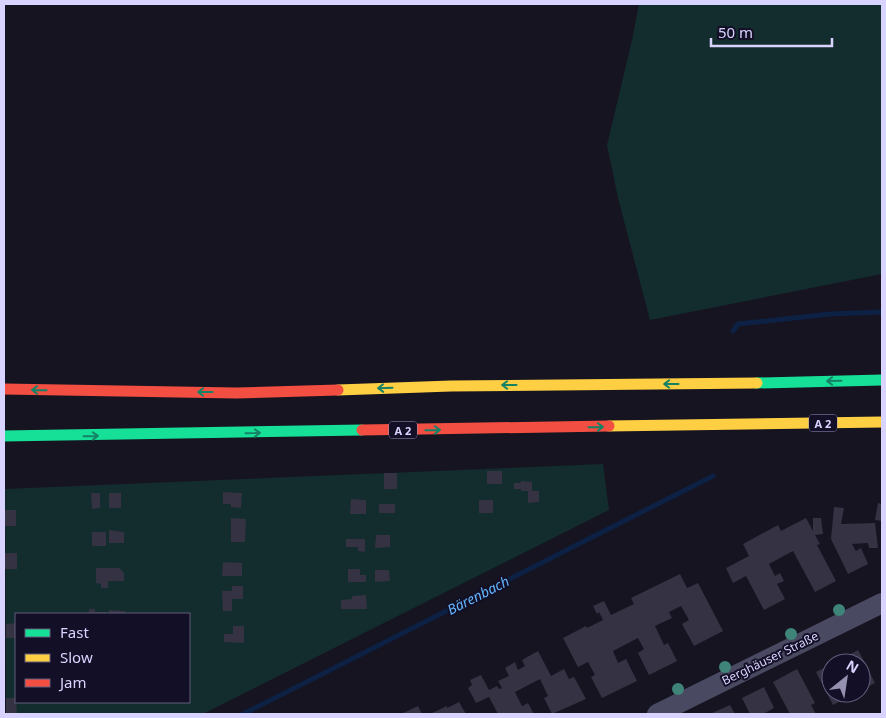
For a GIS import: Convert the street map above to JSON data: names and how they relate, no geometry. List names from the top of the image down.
{
  "streets": {
    "highway": ["A 2"],
    "street": ["Berghäuser Straße"]
  },
  "water": ["Bärenbach"],
  "legend": ["Fast", "Slow", "Jam"],
  "scale_bar": "50 m",
  "north": "top right"
}
